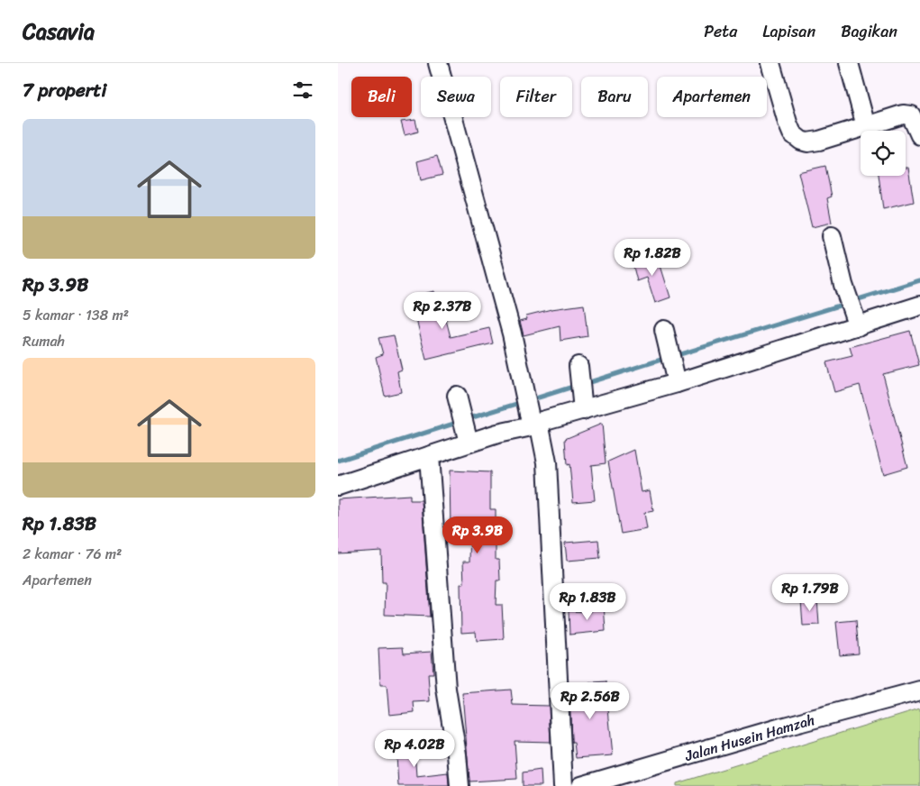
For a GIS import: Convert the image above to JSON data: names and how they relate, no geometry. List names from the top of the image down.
{
  "streets": {
    "street": ["Jalan Husein Hamzah"]
  },
  "page": {
    "header": "Casavia",
    "nav": ["Peta", "Lapisan", "Bagikan"],
    "heading": "7 properti",
    "chip": [
      "Beli",
      "Sewa",
      "Filter",
      "Baru",
      "Apartemen"
    ],
    "list": [
      {
        "name": "Rp 3.9B",
        "note": "5 kamar · 138 m² · Rumah"
      },
      {
        "name": "Rp 1.83B",
        "note": "2 kamar · 76 m² · Apartemen"
      }
    ],
    "price": [
      "Rp 1.82B",
      "Rp 2.37B",
      "Rp 3.9B",
      "Rp 1.79B",
      "Rp 1.83B",
      "Rp 2.56B",
      "Rp 4.02B"
    ]
  }
}
